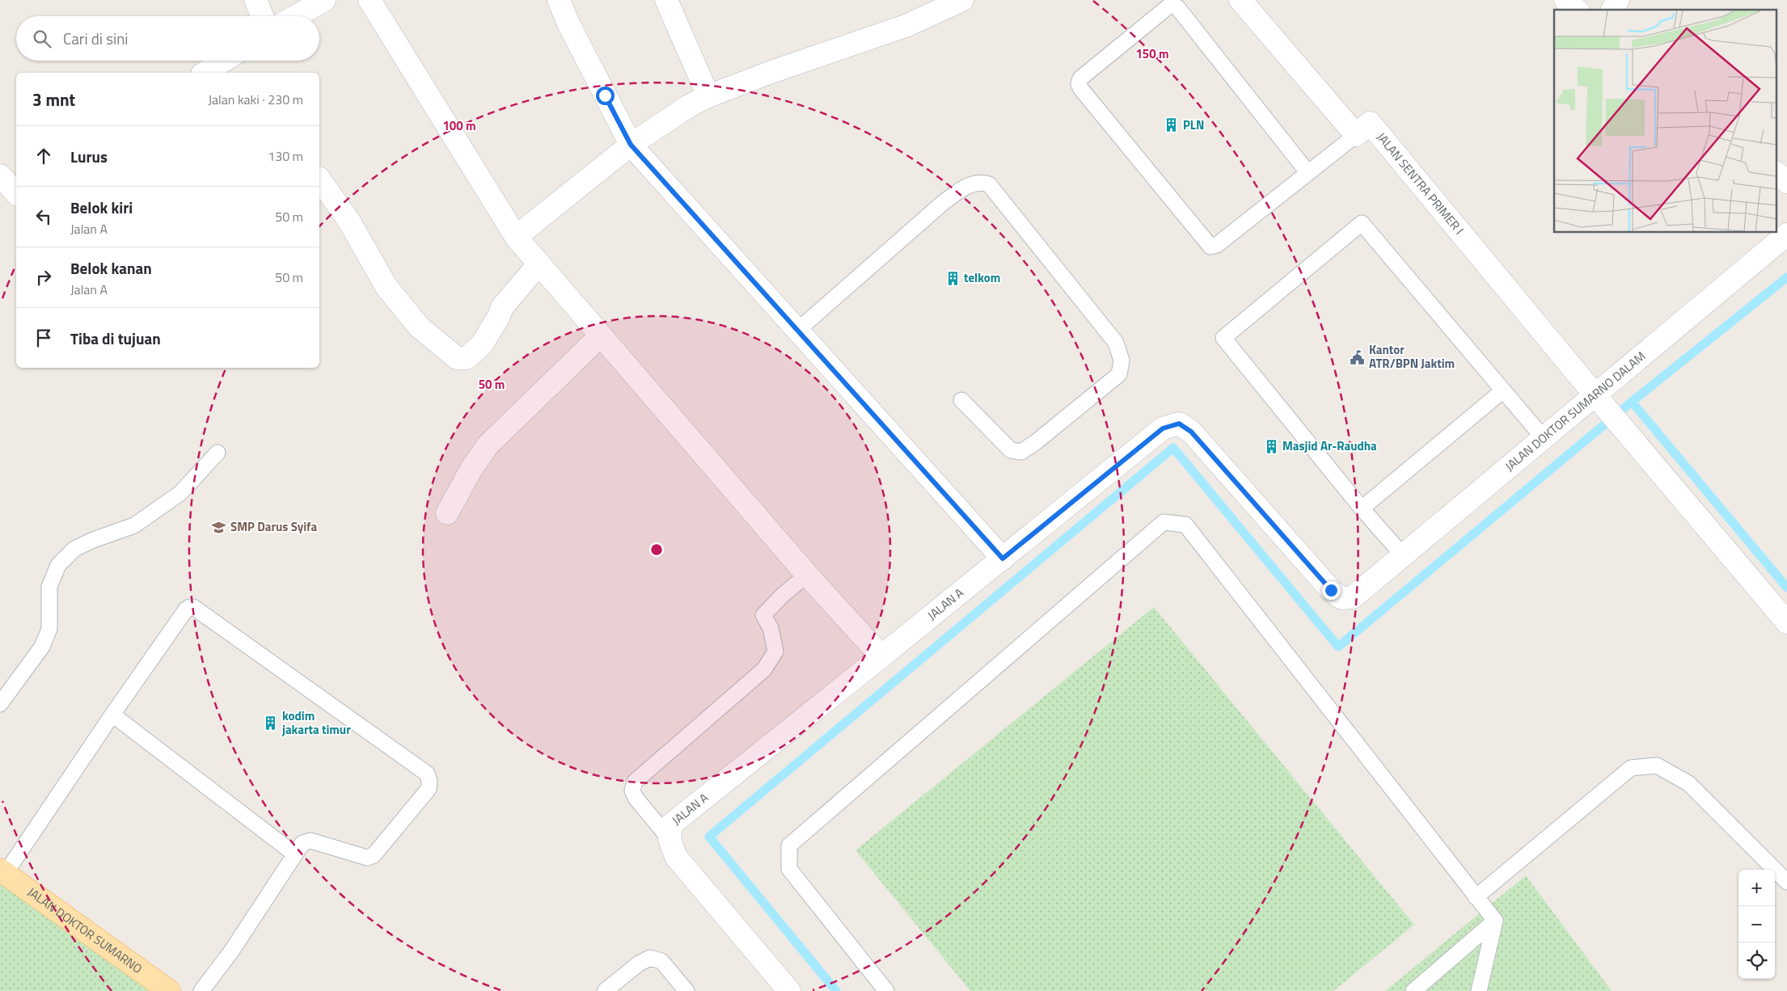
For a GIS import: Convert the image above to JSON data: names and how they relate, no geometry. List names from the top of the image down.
{
  "streets": {
    "main road": ["JALAN DOKTOR SUMARNO"],
    "street": ["JALAN SENTRA PRIMER I", "JALAN DOKTOR SUMARNO DALAM", "JALAN A"]
  },
  "crossings": [
    ["JALAN SENTRA PRIMER I", "JALAN DOKTOR SUMARNO DALAM"],
    ["JALAN DOKTOR SUMARNO DALAM", "JALAN A"]
  ],
  "places": {
    "building": [
      "PLN",
      "telkom",
      "Masjid Ar-Raudha",
      "kodim jakarta timur"
    ],
    "public building": ["Kantor ATR/BPN Jaktim"],
    "school or university": ["SMP Darus Syifa"]
  },
  "page": {
    "search": "Cari di sini",
    "heading": ["3 mnt", "Jalan kaki · 230 m"],
    "list": [
      ["Lurus", "130 m"],
      ["Belok kiri", "Jalan A", "50 m"],
      ["Belok kanan", "Jalan A", "50 m"],
      "Tiba di tujuan"
    ],
    "map_buttons": ["+", "−"]
  },
  "rings": ["150 m", "100 m", "50 m"]
}
